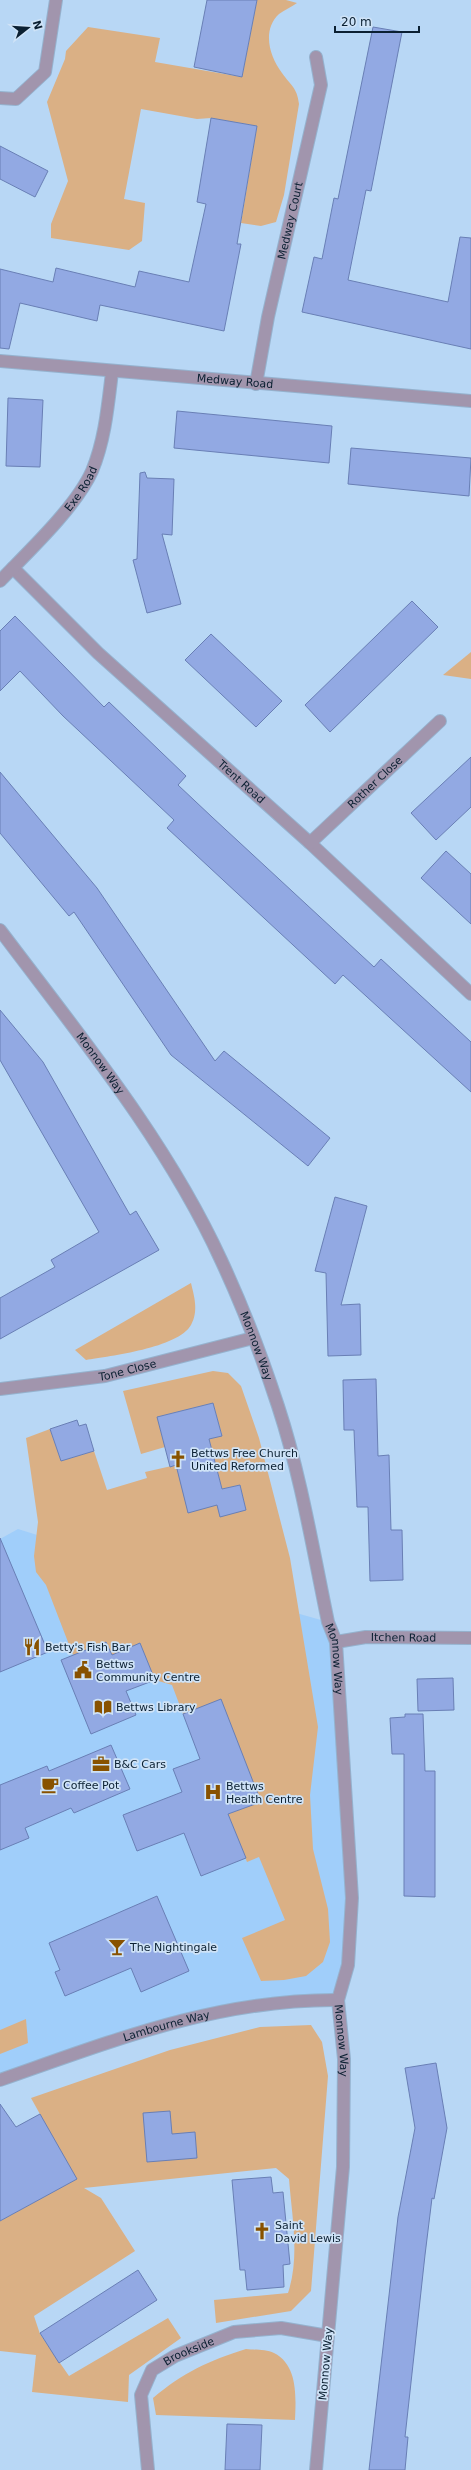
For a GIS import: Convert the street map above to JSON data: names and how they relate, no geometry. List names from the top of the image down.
{
  "streets": {
    "street": [
      "Medway Court",
      "Medway Road",
      "Exe Road",
      "Trent Road",
      "Rother Close",
      "Monnow Way",
      "Tone Close",
      "Itchen Road",
      "Lambourne Way",
      "Brookside"
    ]
  },
  "crossings": [
    ["Medway Court", "Medway Road"],
    ["Medway Road", "Exe Road"],
    ["Exe Road", "Trent Road"],
    ["Trent Road", "Rother Close"],
    ["Monnow Way", "Tone Close"],
    ["Monnow Way", "Itchen Road"],
    ["Monnow Way", "Lambourne Way"],
    ["Monnow Way", "Brookside"]
  ],
  "places": {
    "church": ["Bettws Free Church United Reformed", "Saint David Lewis"],
    "restaurant": ["Betty's Fish Bar"],
    "public building": ["Bettws Community Centre"],
    "library": ["Bettws Library"],
    "office": ["B&C Cars"],
    "cafe": ["Coffee Pot"],
    "hospital": ["Bettws Health Centre"],
    "bar": ["The Nightingale"]
  },
  "scale_bar": "20 m",
  "north": "right"
}
